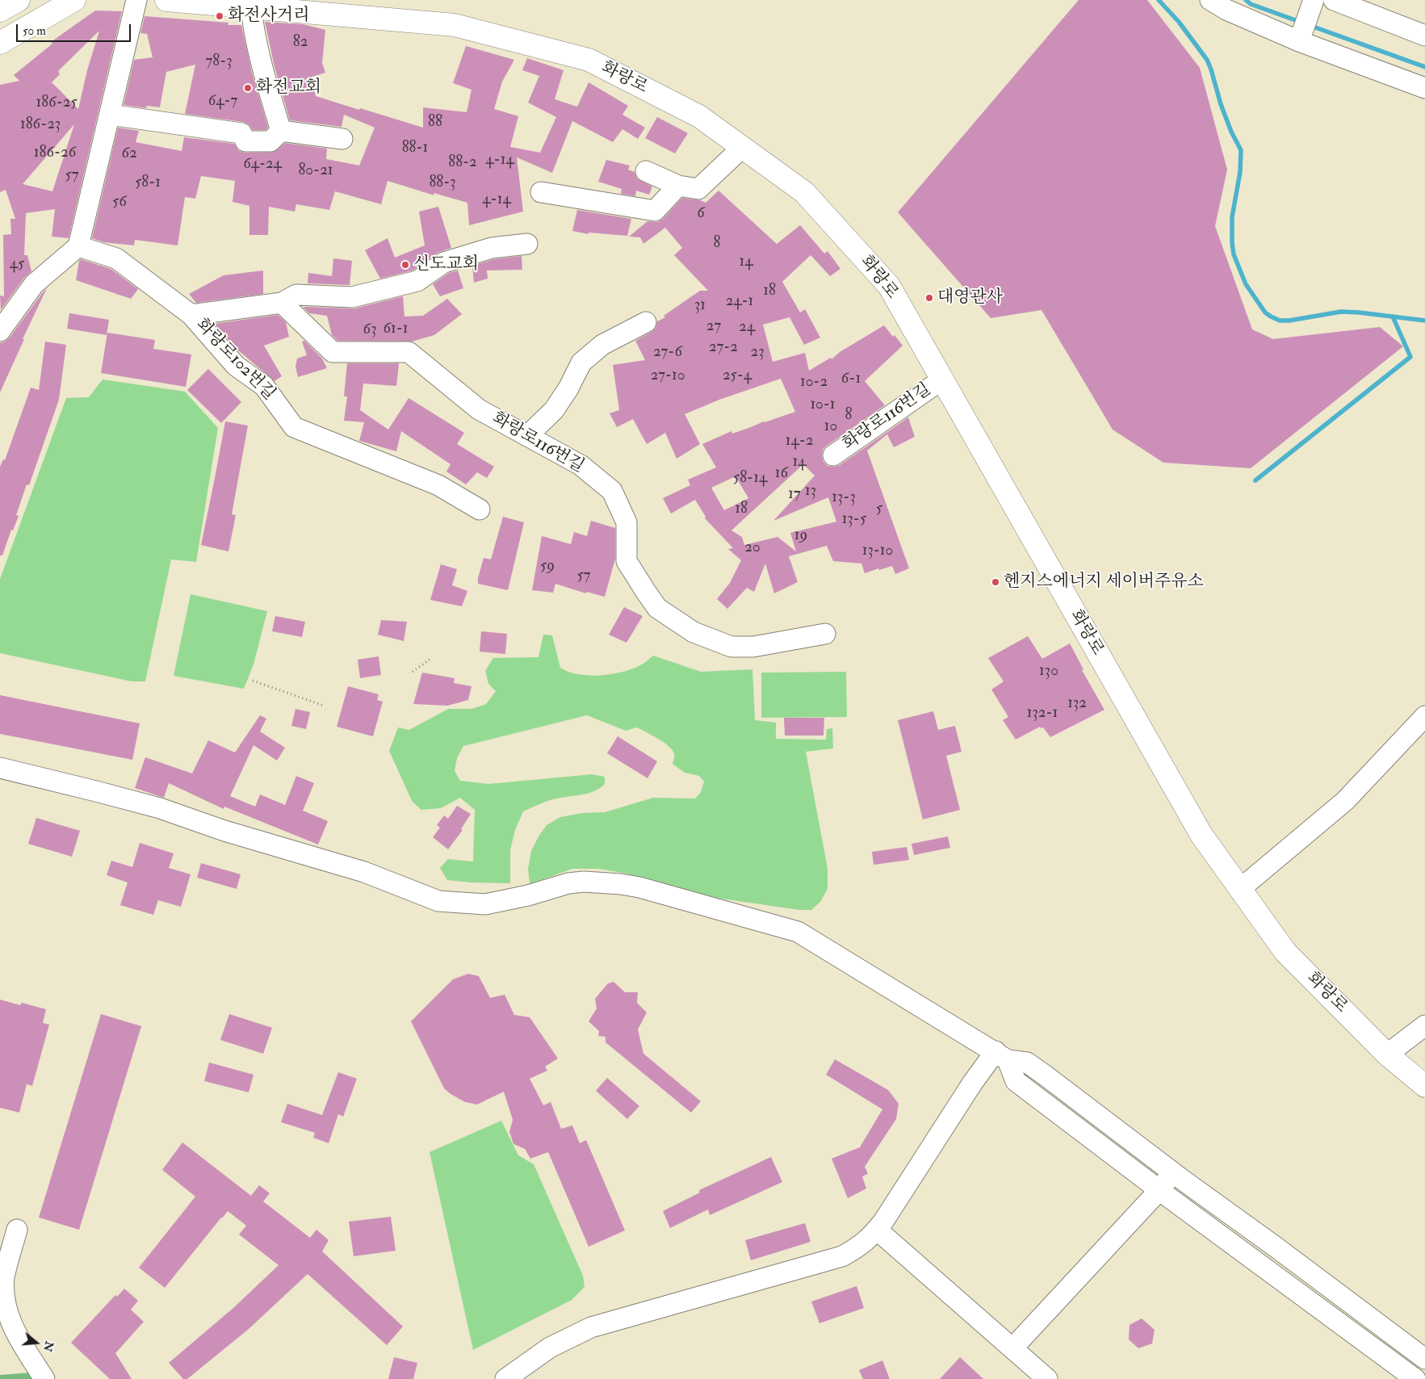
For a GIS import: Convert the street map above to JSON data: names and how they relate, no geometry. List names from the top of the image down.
{
  "streets": {
    "main road": ["화랑로"],
    "street": ["화랑로102번길", "화랑로116번길"]
  },
  "crossings": [
    ["화랑로", "화랑로116번길"]
  ],
  "places": [
    "화전사거리",
    "화전교회",
    "신도교회",
    "대영관사",
    "헨지스에너지 세이버주유소"
  ],
  "house_numbers": [
    "82",
    "78-3",
    "64-7",
    "186-25",
    "88",
    "186-23",
    "88-1",
    "186-26",
    "62",
    "4-14",
    "88-2",
    "64-24",
    "80-21",
    "57",
    "58-1",
    "88-3",
    "4-14",
    "56",
    "6",
    "8",
    "14",
    "45",
    "18",
    "24-1",
    "31",
    "27",
    "24",
    "61-1",
    "63",
    "27-2",
    "27-6",
    "23",
    "27-10",
    "25-4",
    "6-1",
    "10-2",
    "10-1",
    "8",
    "10",
    "14-2",
    "14",
    "16",
    "58-14",
    "13",
    "17",
    "13-3",
    "18",
    "5",
    "13-5",
    "19",
    "20",
    "13-10",
    "59",
    "57",
    "130",
    "132",
    "132-1"
  ],
  "scale_bar": "50 m",
  "north": "right"
}
